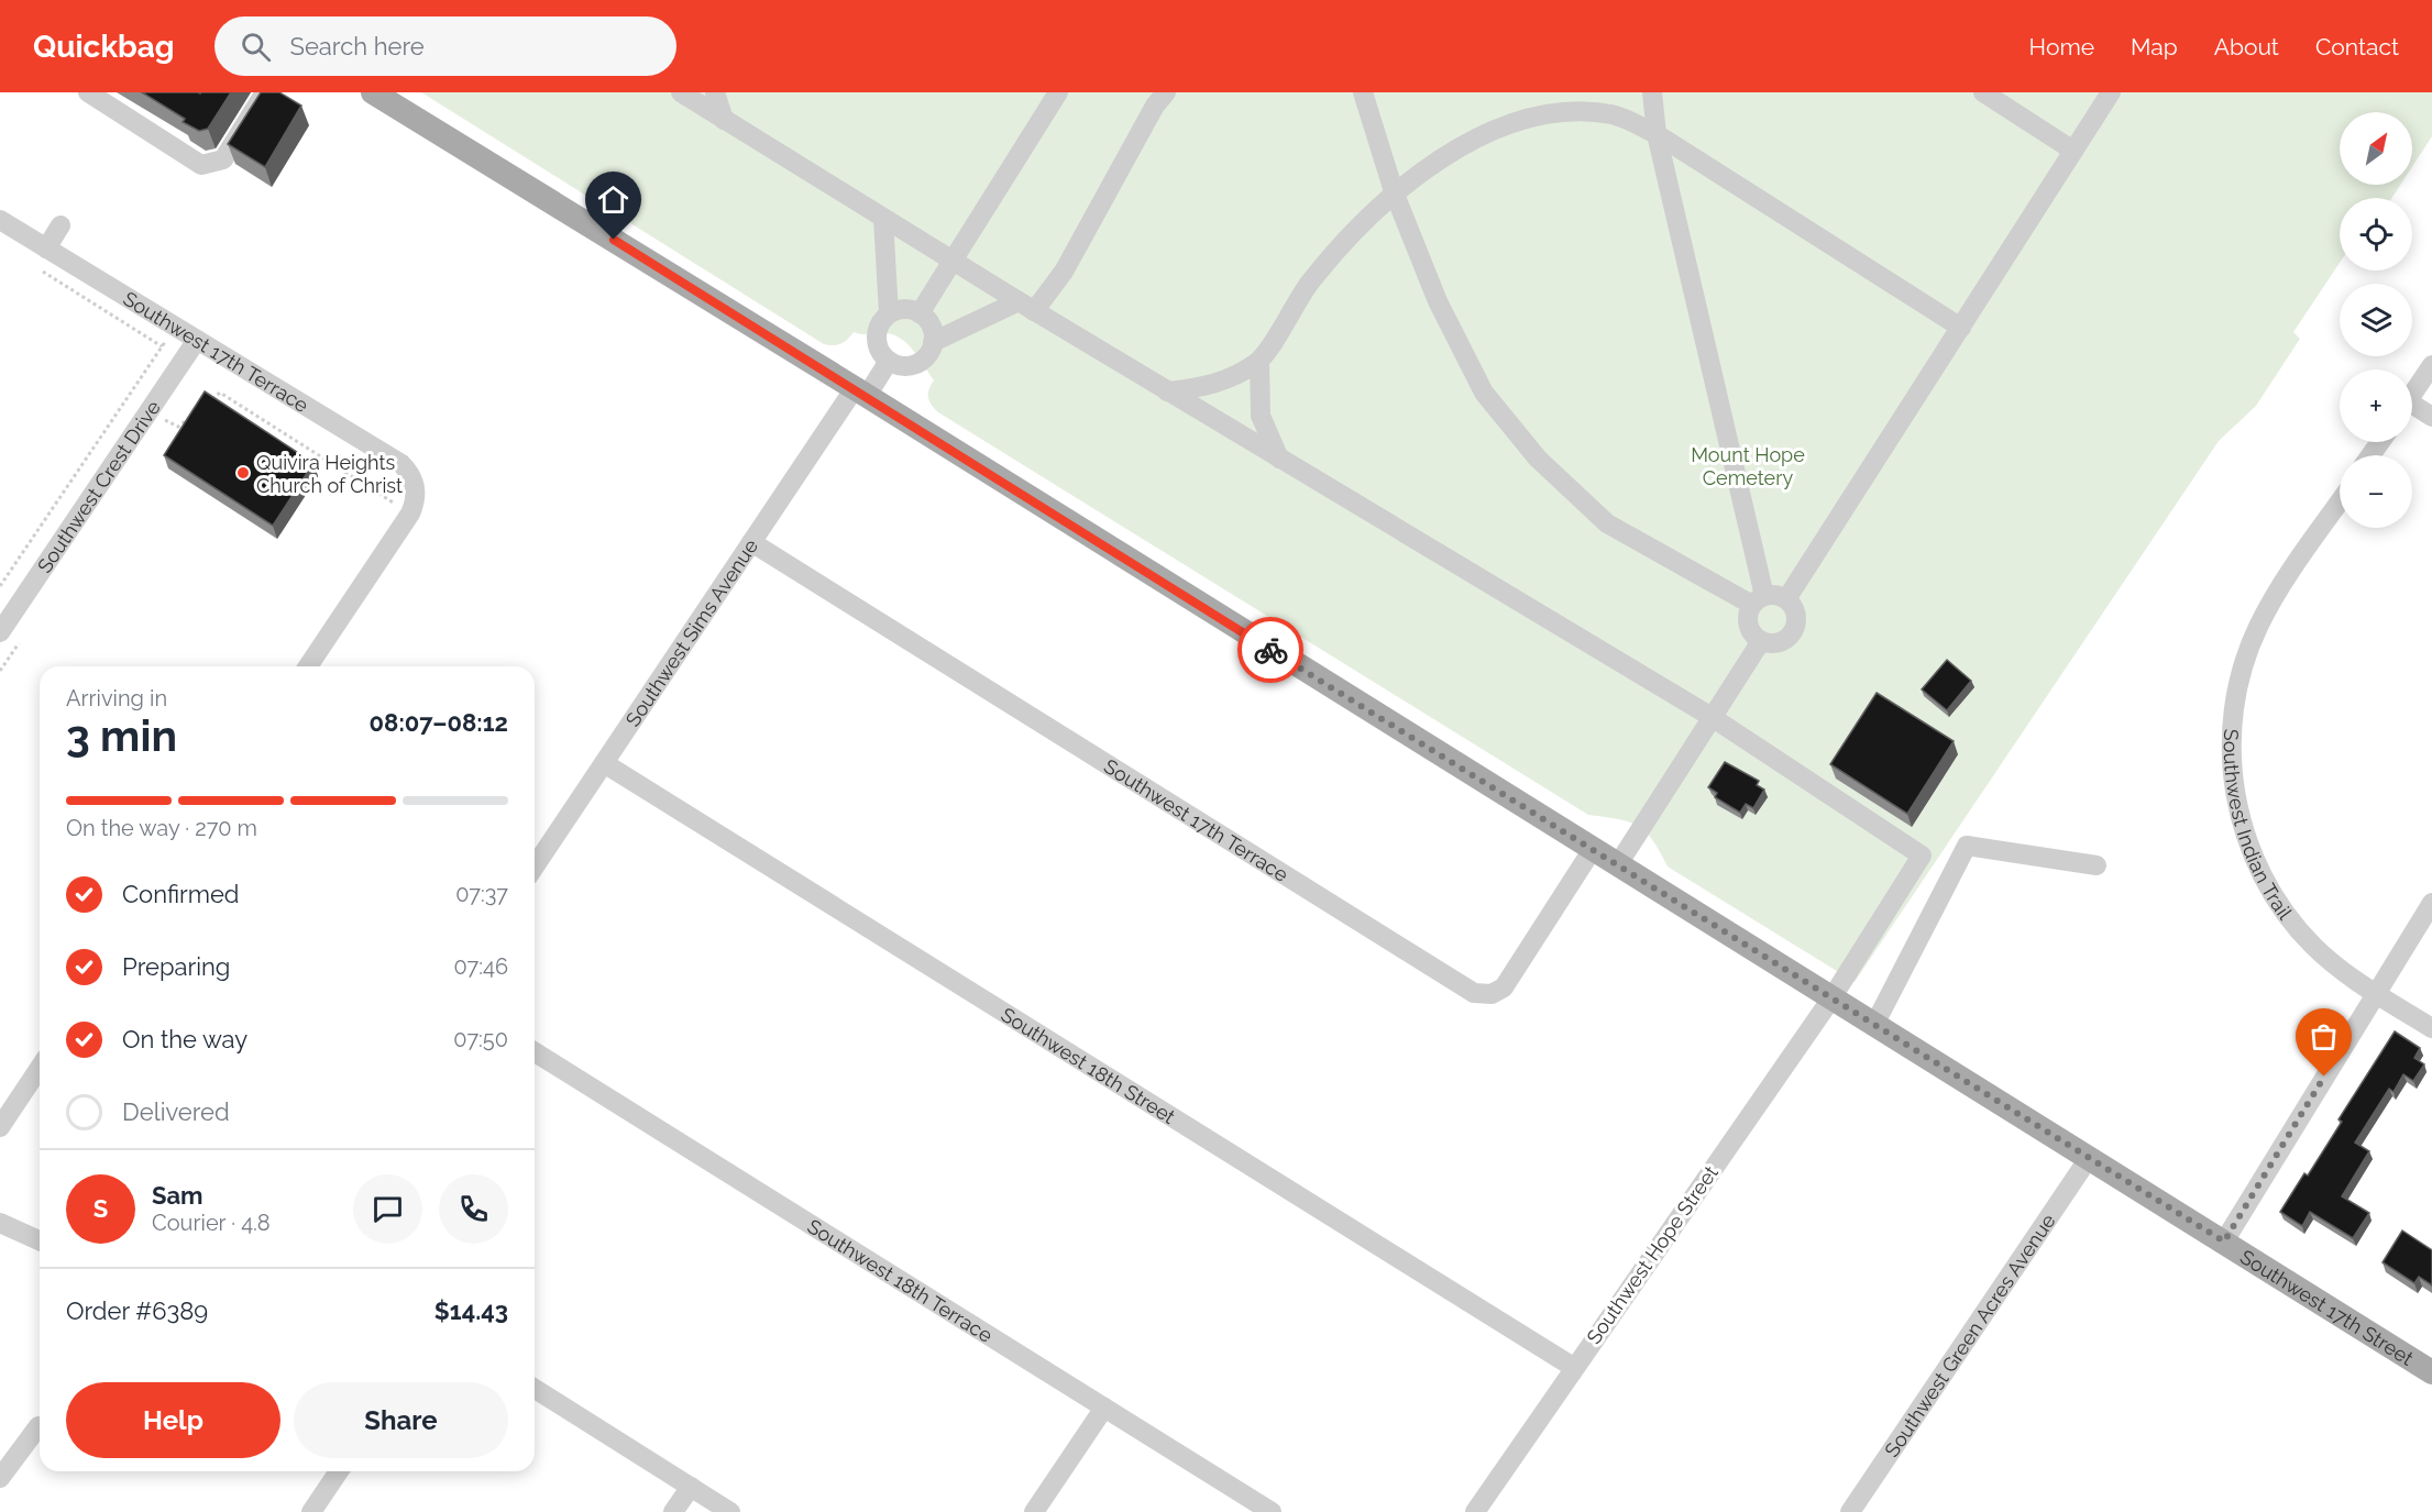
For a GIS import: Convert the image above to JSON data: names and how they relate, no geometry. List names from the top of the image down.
{
  "streets": {
    "main road": ["Southwest 17th Street"],
    "street": [
      "Southwest 17th Terrace",
      "Southwest Crest Drive",
      "Southwest Sims Avenue",
      "Southwest Indian Trail",
      "Southwest 18th Street",
      "Southwest Hope Street",
      "Southwest 18th Terrace",
      "Southwest Green Acres Avenue"
    ]
  },
  "crossings": [
    ["Southwest 17th Terrace", "Southwest Crest Drive"],
    ["Southwest 17th Terrace", "Southwest Sims Avenue"],
    ["Southwest 17th Terrace", "Southwest 17th Street"],
    ["Southwest Sims Avenue", "Southwest 18th Street"],
    ["Southwest Sims Avenue", "Southwest 17th Street"],
    ["Southwest 18th Street", "Southwest Hope Street"],
    ["Southwest Hope Street", "Southwest 17th Street"],
    ["Southwest 17th Street", "Southwest Green Acres Avenue"]
  ],
  "parks": ["Mount Hope Cemetery"],
  "places": ["Quivira Heights Church of Christ"],
  "north": "top right",
  "page": {
    "header": "Quickbag",
    "search": "Search here",
    "nav": [
      "Home",
      "Map",
      "About",
      "Contact"
    ],
    "map_buttons": ["+", "−"],
    "heading": ["3 min", "Arriving in", "08:07–08:12"],
    "panel": [
      "Sam",
      "Courier · 4.8",
      "Order #6389",
      "$14.43"
    ],
    "bar": "On the way · 270 m",
    "list": [
      ["Confirmed", "07:37"],
      ["Preparing", "07:46"],
      ["On the way", "07:50"],
      "Delivered"
    ],
    "round": "S",
    "buttons": ["Help", "Share"]
  }
}
